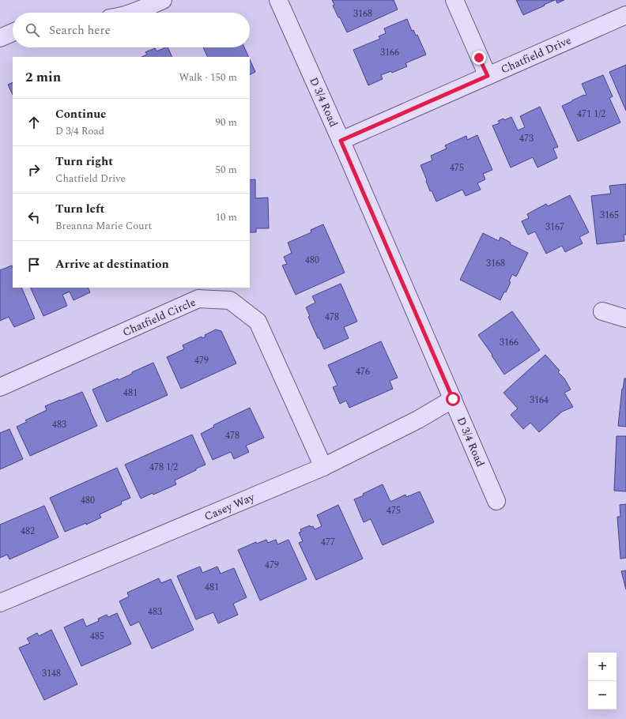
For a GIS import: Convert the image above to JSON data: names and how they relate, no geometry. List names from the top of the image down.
{
  "streets": {
    "street": [
      "Chatfield Drive",
      "D 3/4 Road",
      "Chatfield Circle",
      "Casey Way"
    ]
  },
  "crossings": [
    ["Chatfield Drive", "D 3/4 Road"],
    ["D 3/4 Road", "Casey Way"],
    ["Chatfield Circle", "Casey Way"]
  ],
  "house_numbers": [
    "3168",
    "3166",
    "471 1/2",
    "473",
    "475",
    "3165",
    "3167",
    "480",
    "3168",
    "478",
    "3166",
    "479",
    "476",
    "481",
    "3164",
    "483",
    "478",
    "478 1/2",
    "480",
    "475",
    "482",
    "477",
    "479",
    "481",
    "483",
    "485",
    "3148"
  ],
  "page": {
    "search": "Search here",
    "heading": ["2 min", "Walk · 150 m"],
    "list": [
      ["Continue", "D 3/4 Road", "90 m"],
      ["Turn right", "Chatfield Drive", "50 m"],
      ["Turn left", "Breanna Marie Court", "10 m"],
      "Arrive at destination"
    ],
    "map_buttons": ["+", "−"]
  }
}
